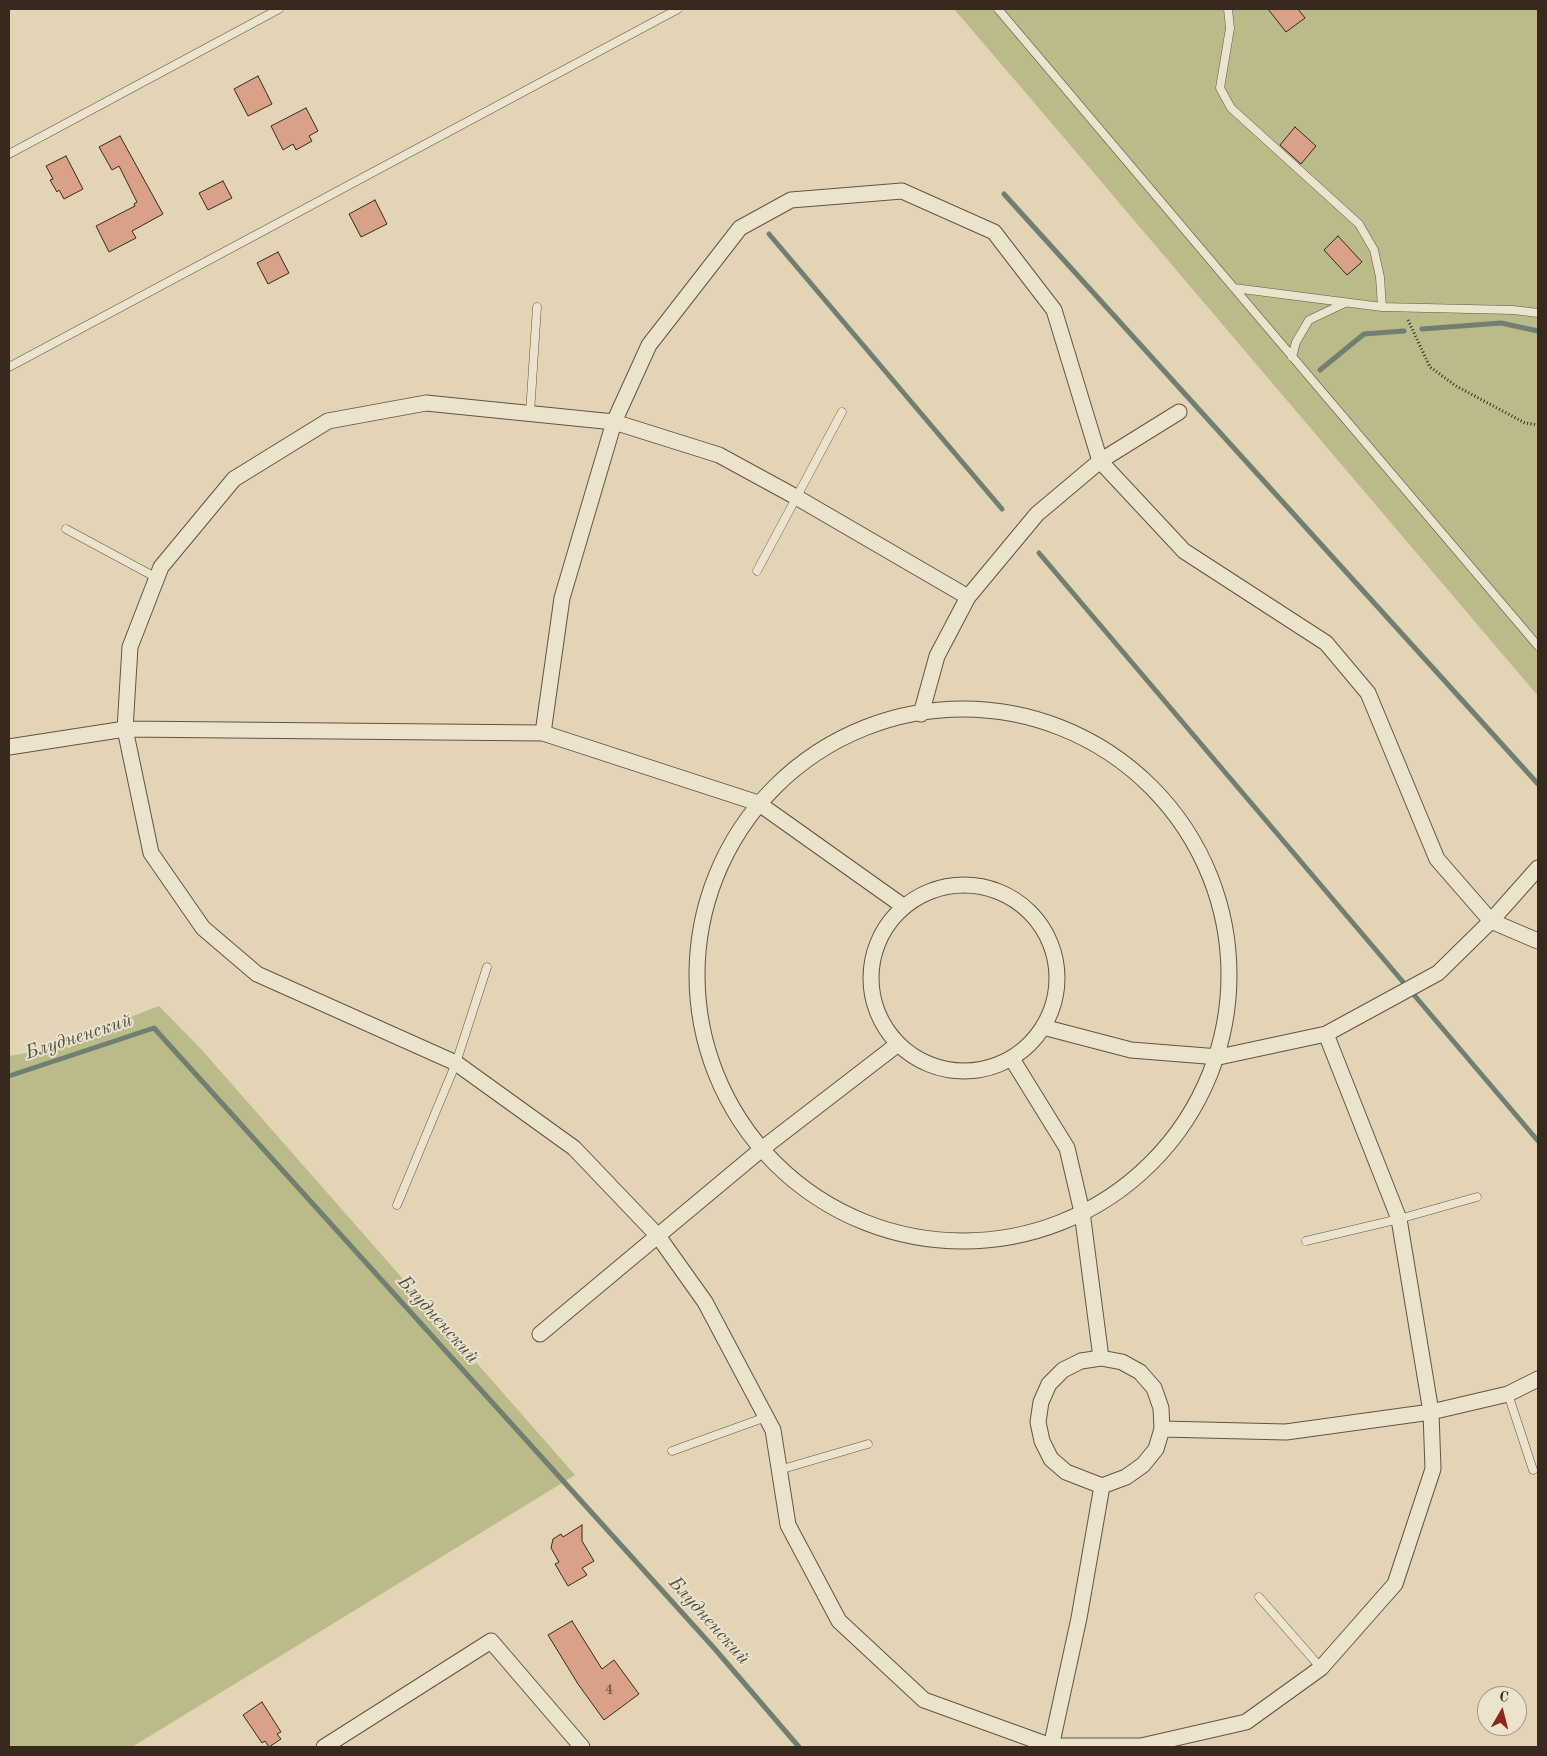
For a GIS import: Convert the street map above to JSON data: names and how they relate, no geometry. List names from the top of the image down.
{
  "water": ["Блудненский"],
  "house_numbers": ["4"],
  "north": "top"
}
